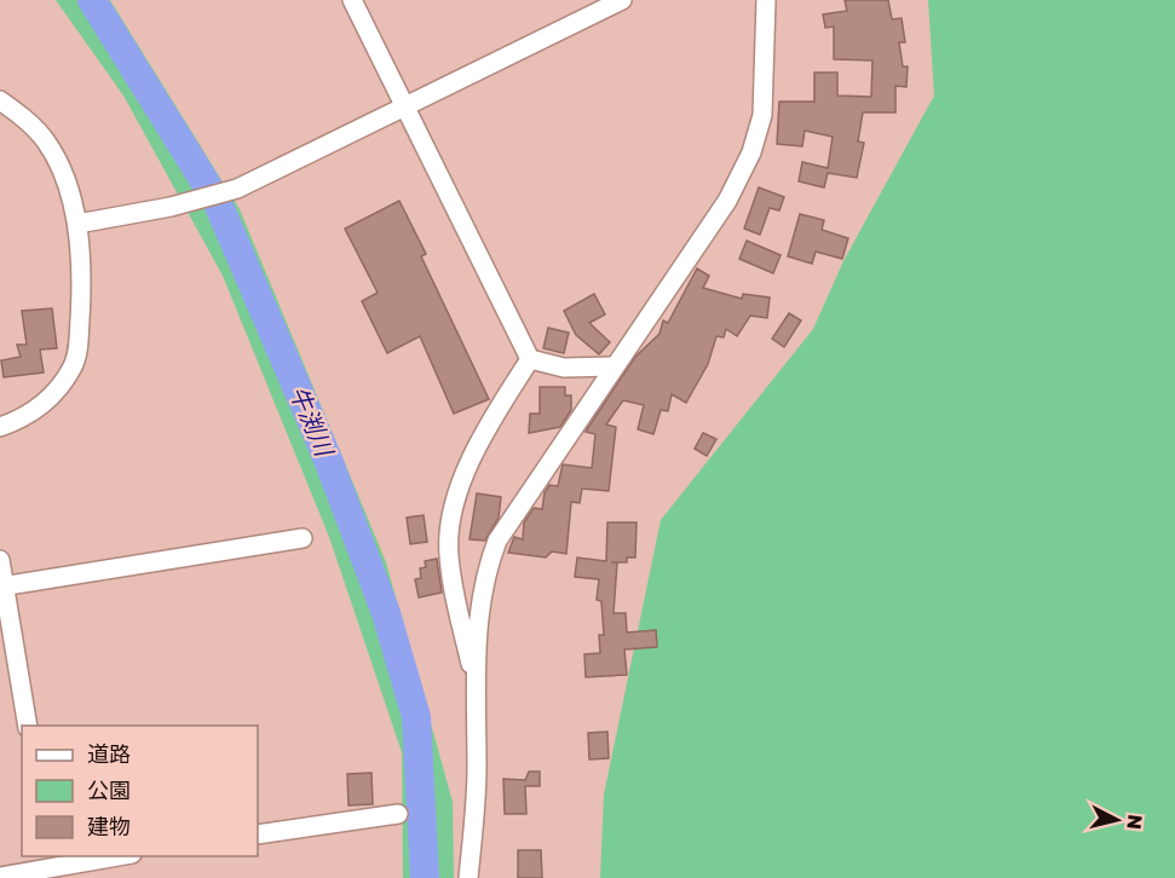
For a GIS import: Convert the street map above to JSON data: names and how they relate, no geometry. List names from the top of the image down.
{
  "water": ["牛渕川"],
  "legend": ["道路", "公園", "建物"],
  "north": "right"
}
